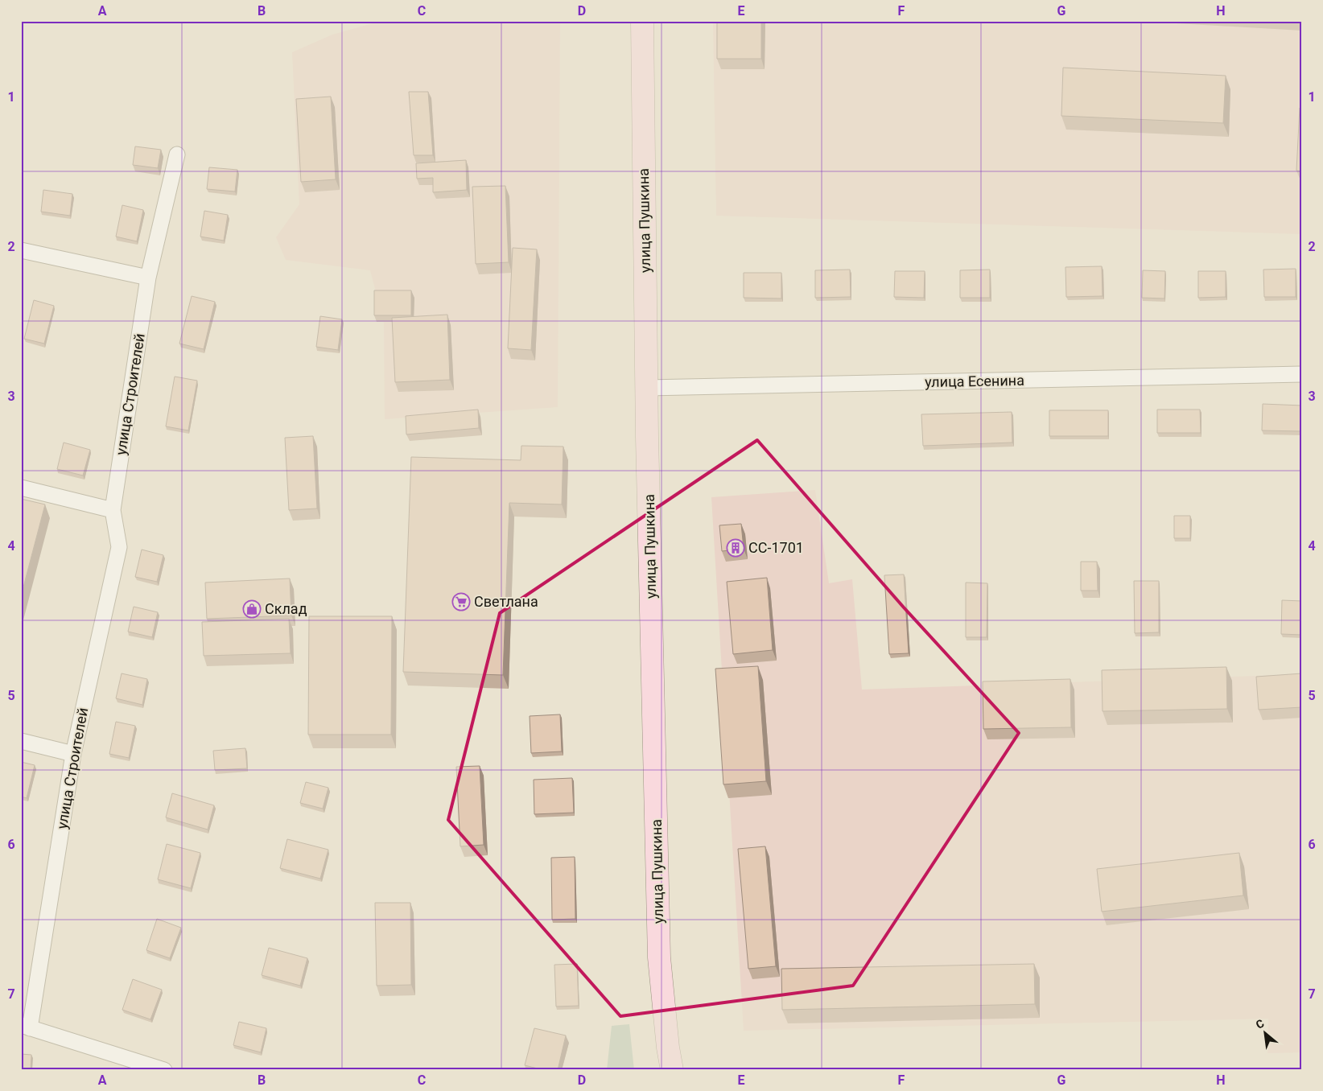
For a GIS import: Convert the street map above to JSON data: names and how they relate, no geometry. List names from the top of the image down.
{
  "streets": {
    "main road": ["улица Пушкина"],
    "street": ["улица Есенина", "улица Строителей"]
  },
  "crossings": [
    ["улица Пушкина", "улица Есенина"]
  ],
  "places": {
    "building": ["СС-1701"],
    "supermarket": ["Светлана"],
    "shop": ["Склад"]
  },
  "north": "top left",
  "grid": {
    "columns": [
      "A",
      "B",
      "C",
      "D",
      "E",
      "F",
      "G",
      "H"
    ],
    "rows": [
      "1",
      "2",
      "3",
      "4",
      "5",
      "6",
      "7"
    ]
  }
}
